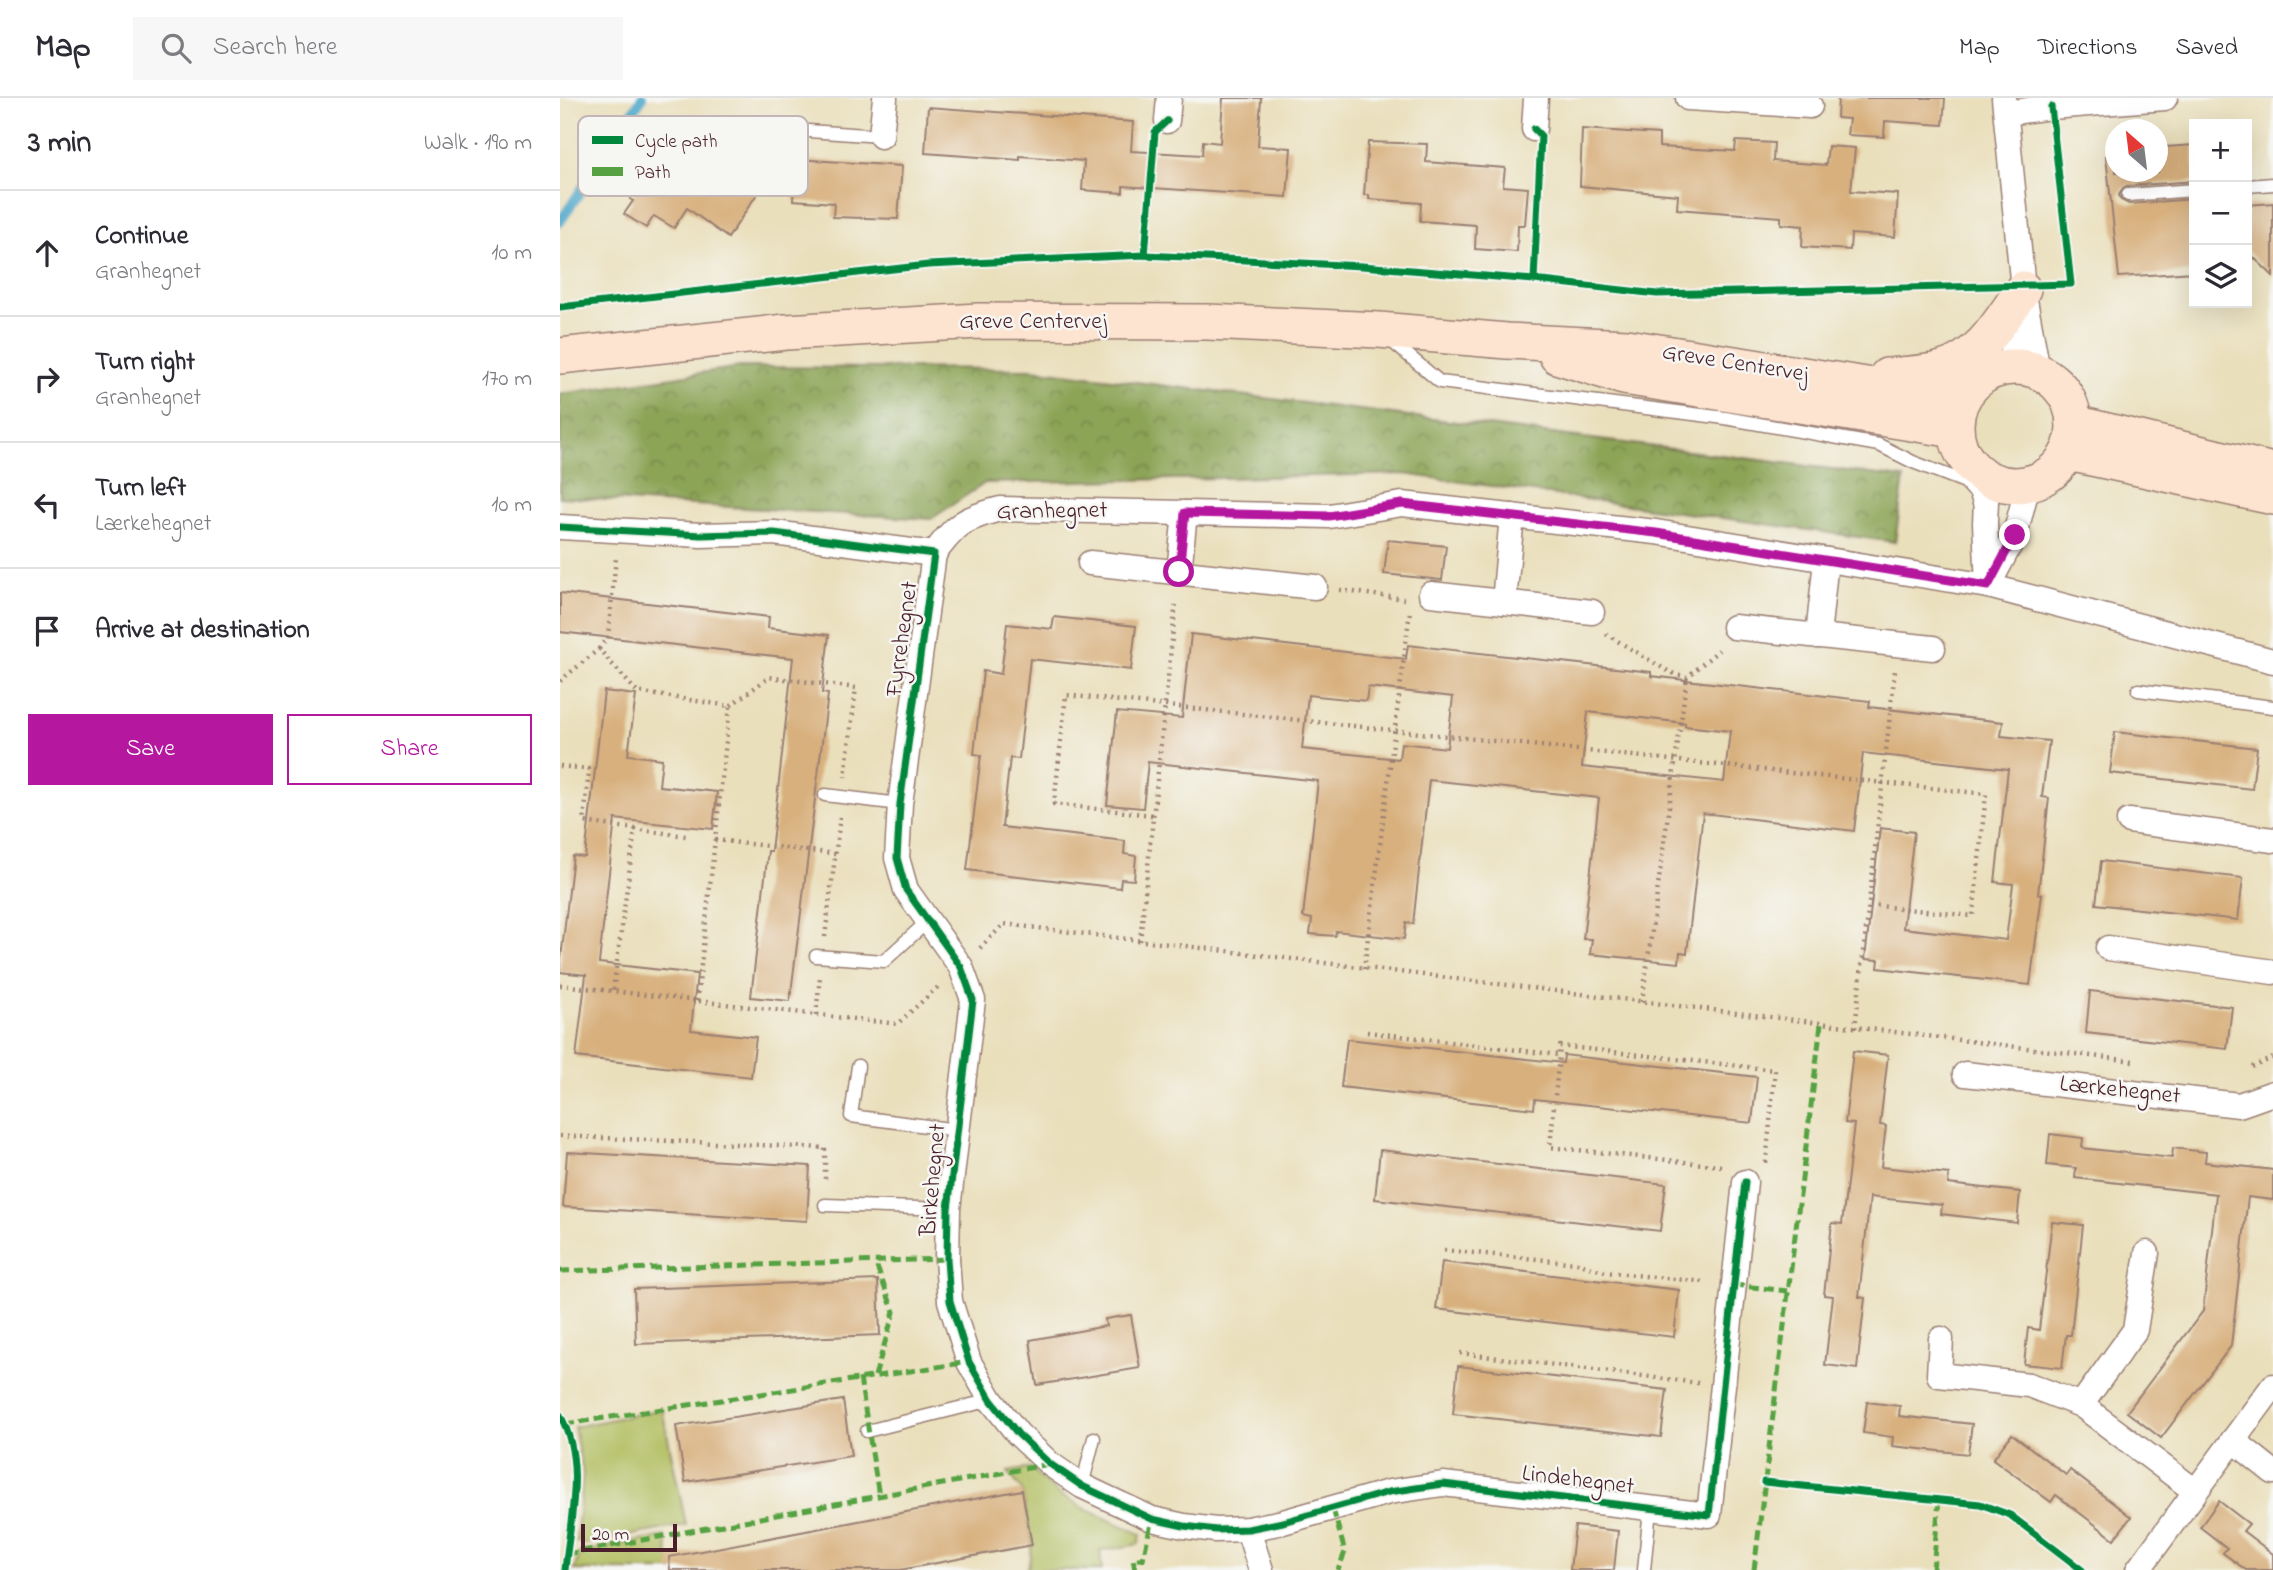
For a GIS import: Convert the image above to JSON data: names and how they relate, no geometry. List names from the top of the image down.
{
  "streets": {
    "street": [
      "Greve Centervej",
      "Granhegnet",
      "Fyrrehegnet",
      "Lærkehegnet",
      "Birkehegnet",
      "Lindehegnet"
    ]
  },
  "crossings": [
    ["Granhegnet", "Fyrrehegnet"],
    ["Fyrrehegnet", "Birkehegnet"],
    ["Birkehegnet", "Lindehegnet"]
  ],
  "legend": ["Cycle path", "Path"],
  "scale_bar": "20 m",
  "north": "top left",
  "page": {
    "header": "Map",
    "search": "Search here",
    "nav": ["Map", "Directions", "Saved"],
    "heading": ["3 min", "Walk · 190 m"],
    "map_buttons": ["+", "−"],
    "list": [
      ["Continue", "Granhegnet", "10 m"],
      ["Turn right", "Granhegnet", "170 m"],
      ["Turn left", "Lærkehegnet", "10 m"],
      "Arrive at destination"
    ],
    "buttons": ["Save", "Share"],
    "scale": "20 m"
  }
}
